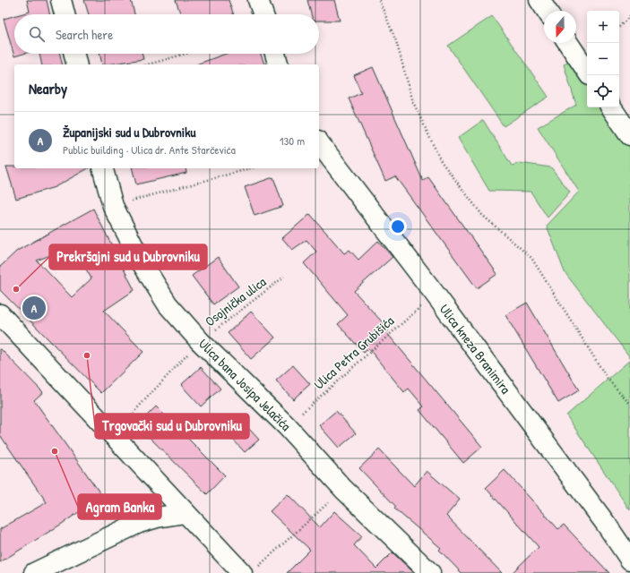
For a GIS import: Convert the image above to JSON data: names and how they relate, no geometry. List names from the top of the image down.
{
  "streets": {
    "street": ["Ulica kneza Branimira", "Ulica bana Josipa Jelačića"],
    "path": ["Osojnička ulica", "Ulica Petra Grubišića"]
  },
  "crossings": [
    ["Osojnička ulica", "Ulica bana Josipa Jelačića"],
    ["Ulica kneza Branimira", "Ulica Petra Grubišića"],
    ["Ulica Petra Grubišića", "Ulica bana Josipa Jelačića"]
  ],
  "places": ["Prekršajni sud u Dubrovniku", "Trgovački sud u Dubrovniku", "Agram Banka"],
  "north": "bottom",
  "page": {
    "map_buttons": ["+", "−"],
    "search": "Search here",
    "heading": "Nearby",
    "list": [
      {
        "mark": "A",
        "name": "Županijski sud u Dubrovniku",
        "note": "Public building · Ulica dr. Ante Starčevića",
        "value": "130 m"
      }
    ],
    "pins": "A"
  }
}
